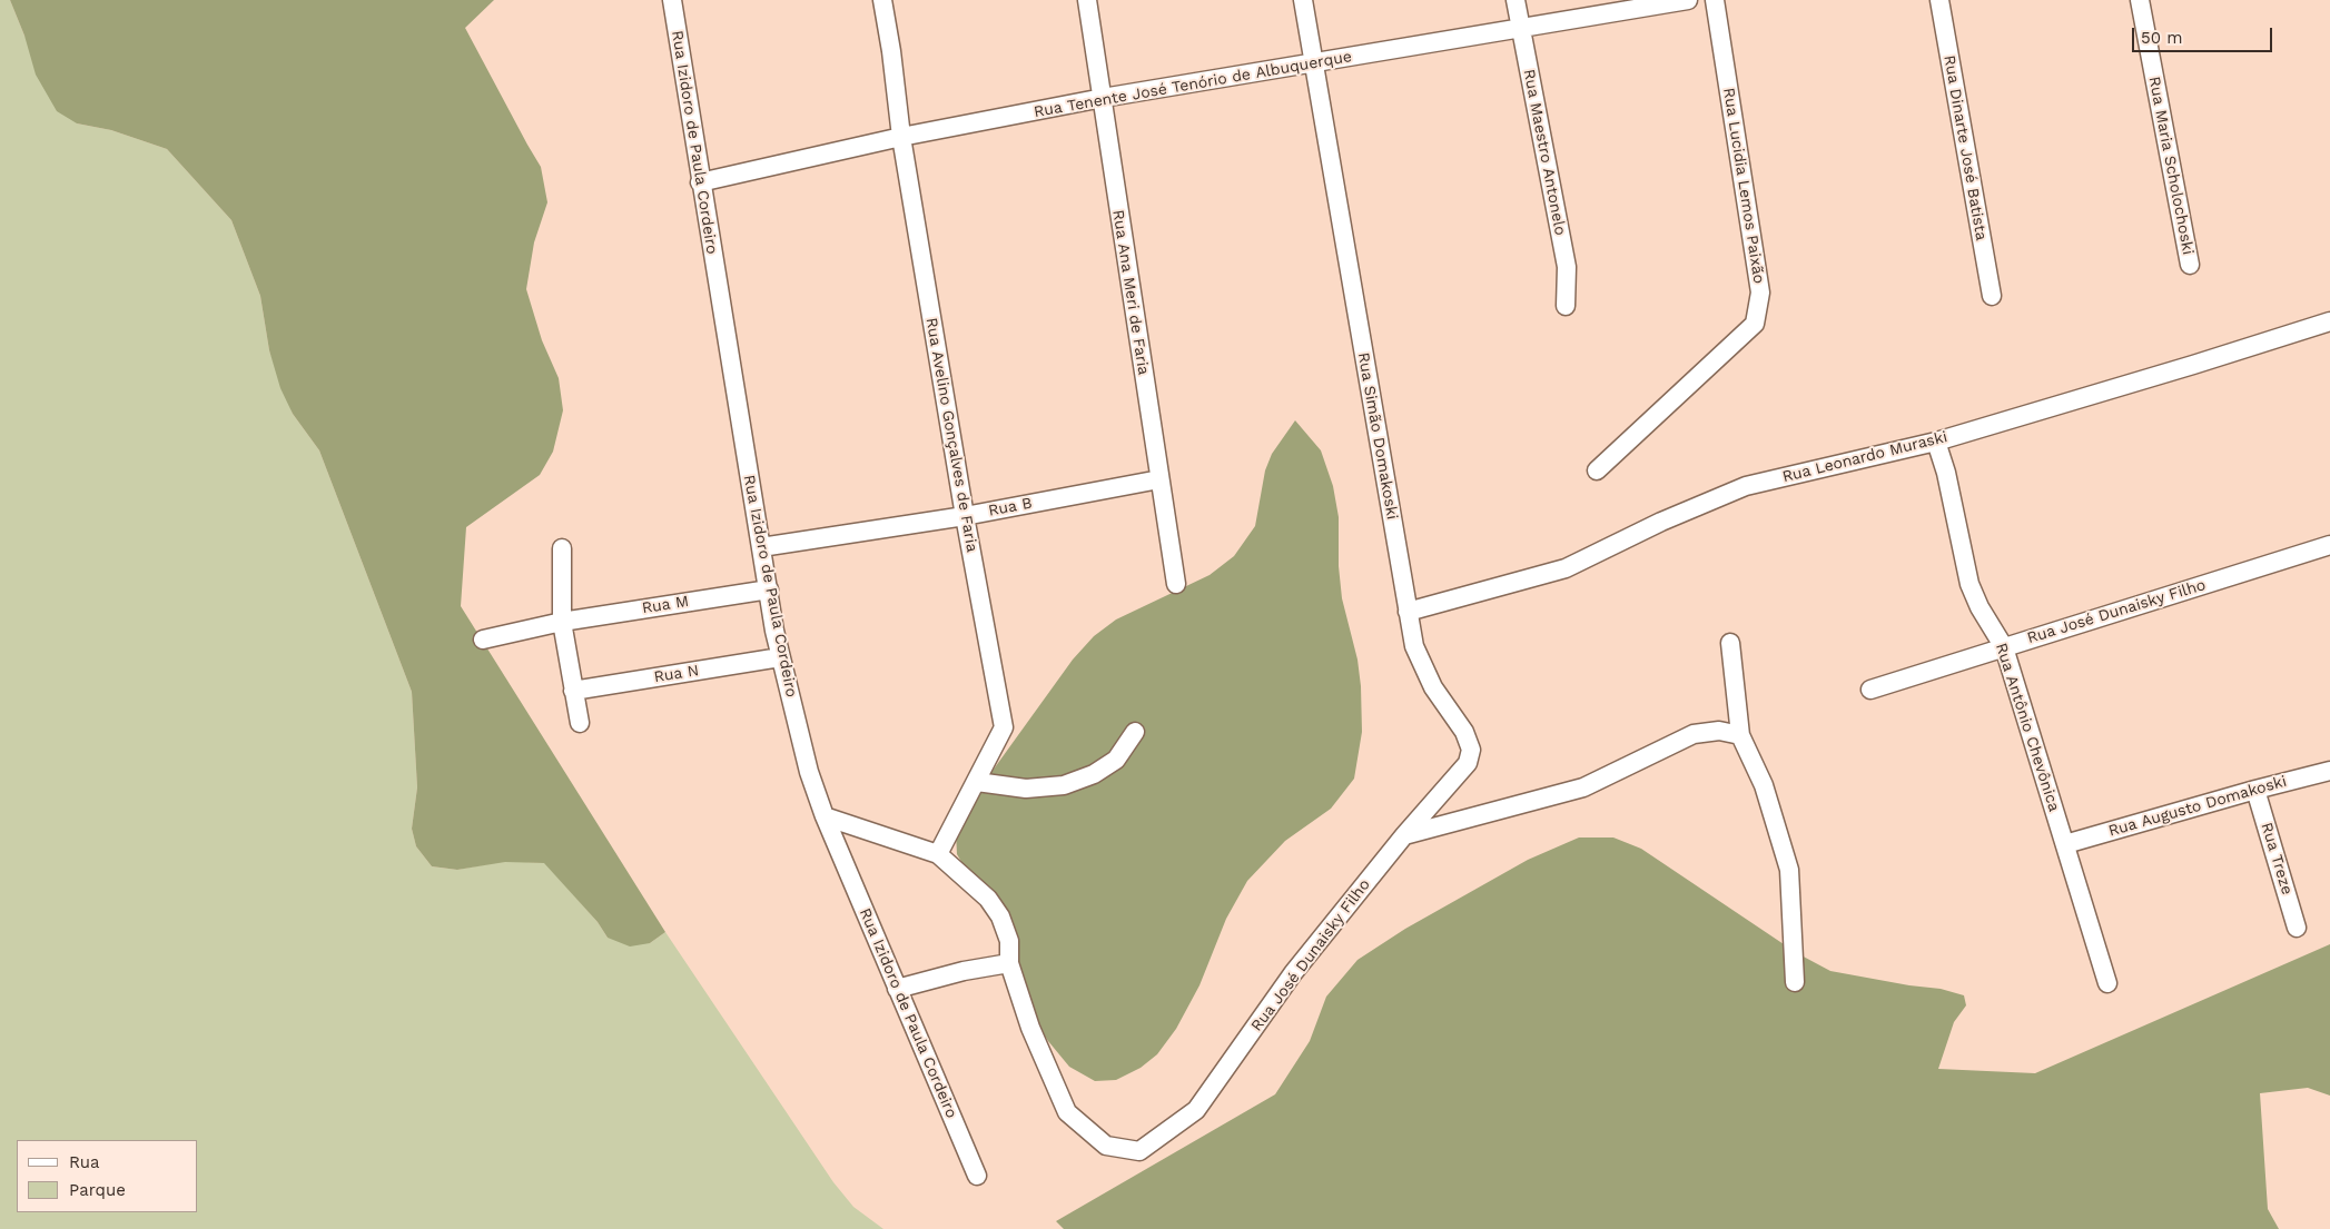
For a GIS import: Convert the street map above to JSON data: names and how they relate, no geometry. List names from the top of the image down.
{
  "streets": {
    "street": [
      "Rua Tenente José Tenório de Albuquerque",
      "Rua Izidoro de Paula Cordeiro",
      "Rua Dinarte José Batista",
      "Rua Maestro Antonelo",
      "Rua Maria Scholochoski",
      "Rua Lucidia Lemos Paixão",
      "Rua Ana Meri de Faria",
      "Rua Avelino Gonçalves de Faria",
      "Rua Simão Domakoski",
      "Rua Leonardo Muraski",
      "Rua B",
      "Rua M",
      "Rua José Dunaisky Filho",
      "Rua N",
      "Rua Antônio Chevônica",
      "Rua Augusto Domakoski",
      "Rua Treze"
    ]
  },
  "crossings": [
    ["Rua Tenente José Tenório de Albuquerque", "Rua Izidoro de Paula Cordeiro"],
    ["Rua Tenente José Tenório de Albuquerque", "Rua Maestro Antonelo"],
    ["Rua Tenente José Tenório de Albuquerque", "Rua Ana Meri de Faria"],
    ["Rua Tenente José Tenório de Albuquerque", "Rua Avelino Gonçalves de Faria"],
    ["Rua Tenente José Tenório de Albuquerque", "Rua Simão Domakoski"],
    ["Rua Izidoro de Paula Cordeiro", "Rua B"],
    ["Rua Izidoro de Paula Cordeiro", "Rua M"],
    ["Rua Izidoro de Paula Cordeiro", "Rua N"],
    ["Rua Ana Meri de Faria", "Rua B"],
    ["Rua Avelino Gonçalves de Faria", "Rua B"],
    ["Rua Avelino Gonçalves de Faria", "Rua José Dunaisky Filho"],
    ["Rua Simão Domakoski", "Rua Leonardo Muraski"],
    ["Rua Simão Domakoski", "Rua José Dunaisky Filho"],
    ["Rua Leonardo Muraski", "Rua Antônio Chevônica"],
    ["Rua José Dunaisky Filho", "Rua Antônio Chevônica"],
    ["Rua Antônio Chevônica", "Rua Augusto Domakoski"],
    ["Rua Augusto Domakoski", "Rua Treze"]
  ],
  "legend": ["Rua", "Parque"],
  "scale_bar": "50 m"
}
